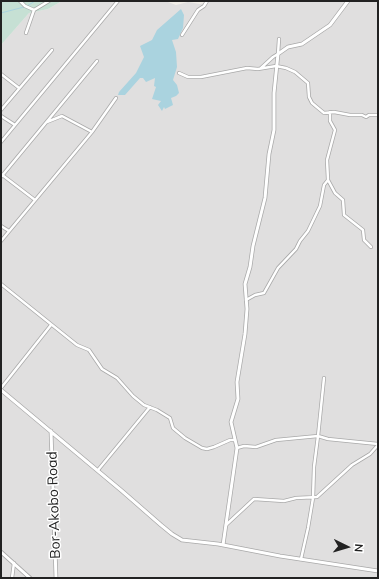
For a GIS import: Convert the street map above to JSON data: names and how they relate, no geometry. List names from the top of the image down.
{
  "streets": {
    "street": ["Bor-Akobo Road"]
  },
  "north": "right"
}
